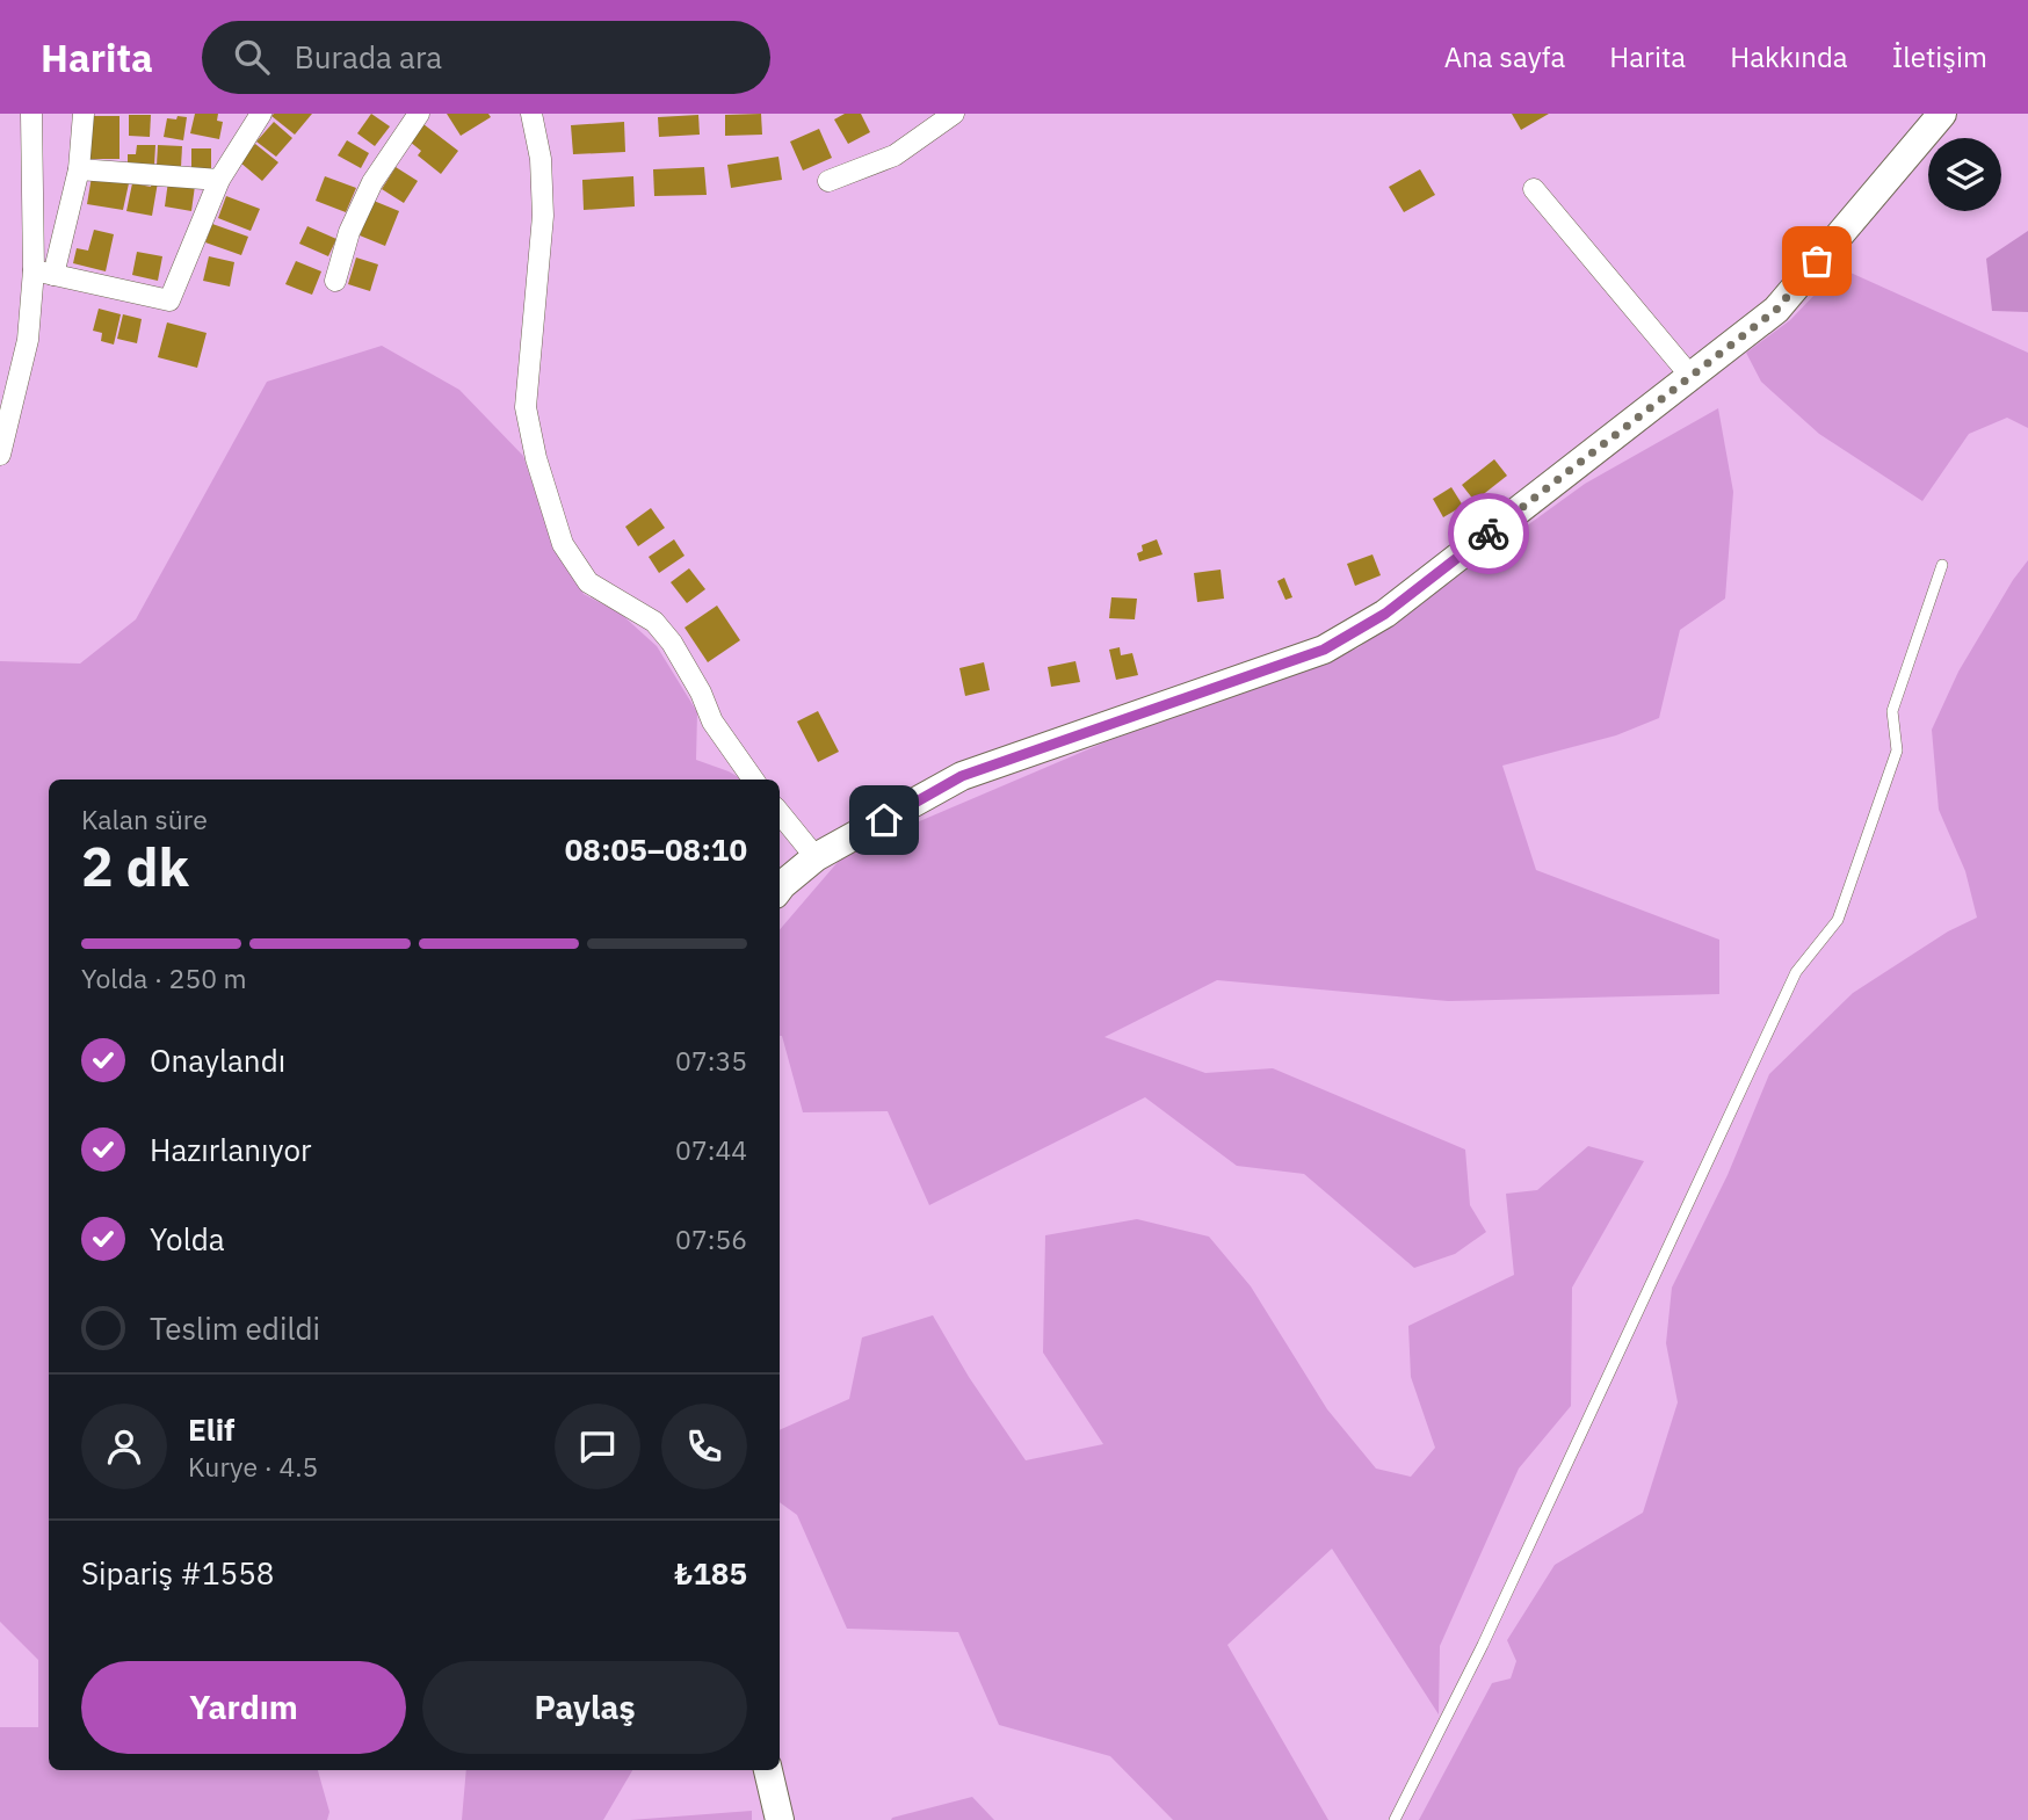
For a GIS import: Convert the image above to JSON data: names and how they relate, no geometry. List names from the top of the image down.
{
  "page": {
    "header": "Harita",
    "search": "Burada ara",
    "nav": [
      "Ana sayfa",
      "Harita",
      "Hakkında",
      "İletişim"
    ],
    "heading": ["2 dk", "Kalan süre", "08:05–08:10"],
    "panel": [
      "Elif",
      "Kurye · 4.5",
      "Sipariş #1558",
      "₺185"
    ],
    "bar": "Yolda · 250 m",
    "list": [
      ["Onaylandı", "07:35"],
      ["Hazırlanıyor", "07:44"],
      ["Yolda", "07:56"],
      "Teslim edildi"
    ],
    "buttons": ["Yardım", "Paylaş"]
  }
}
